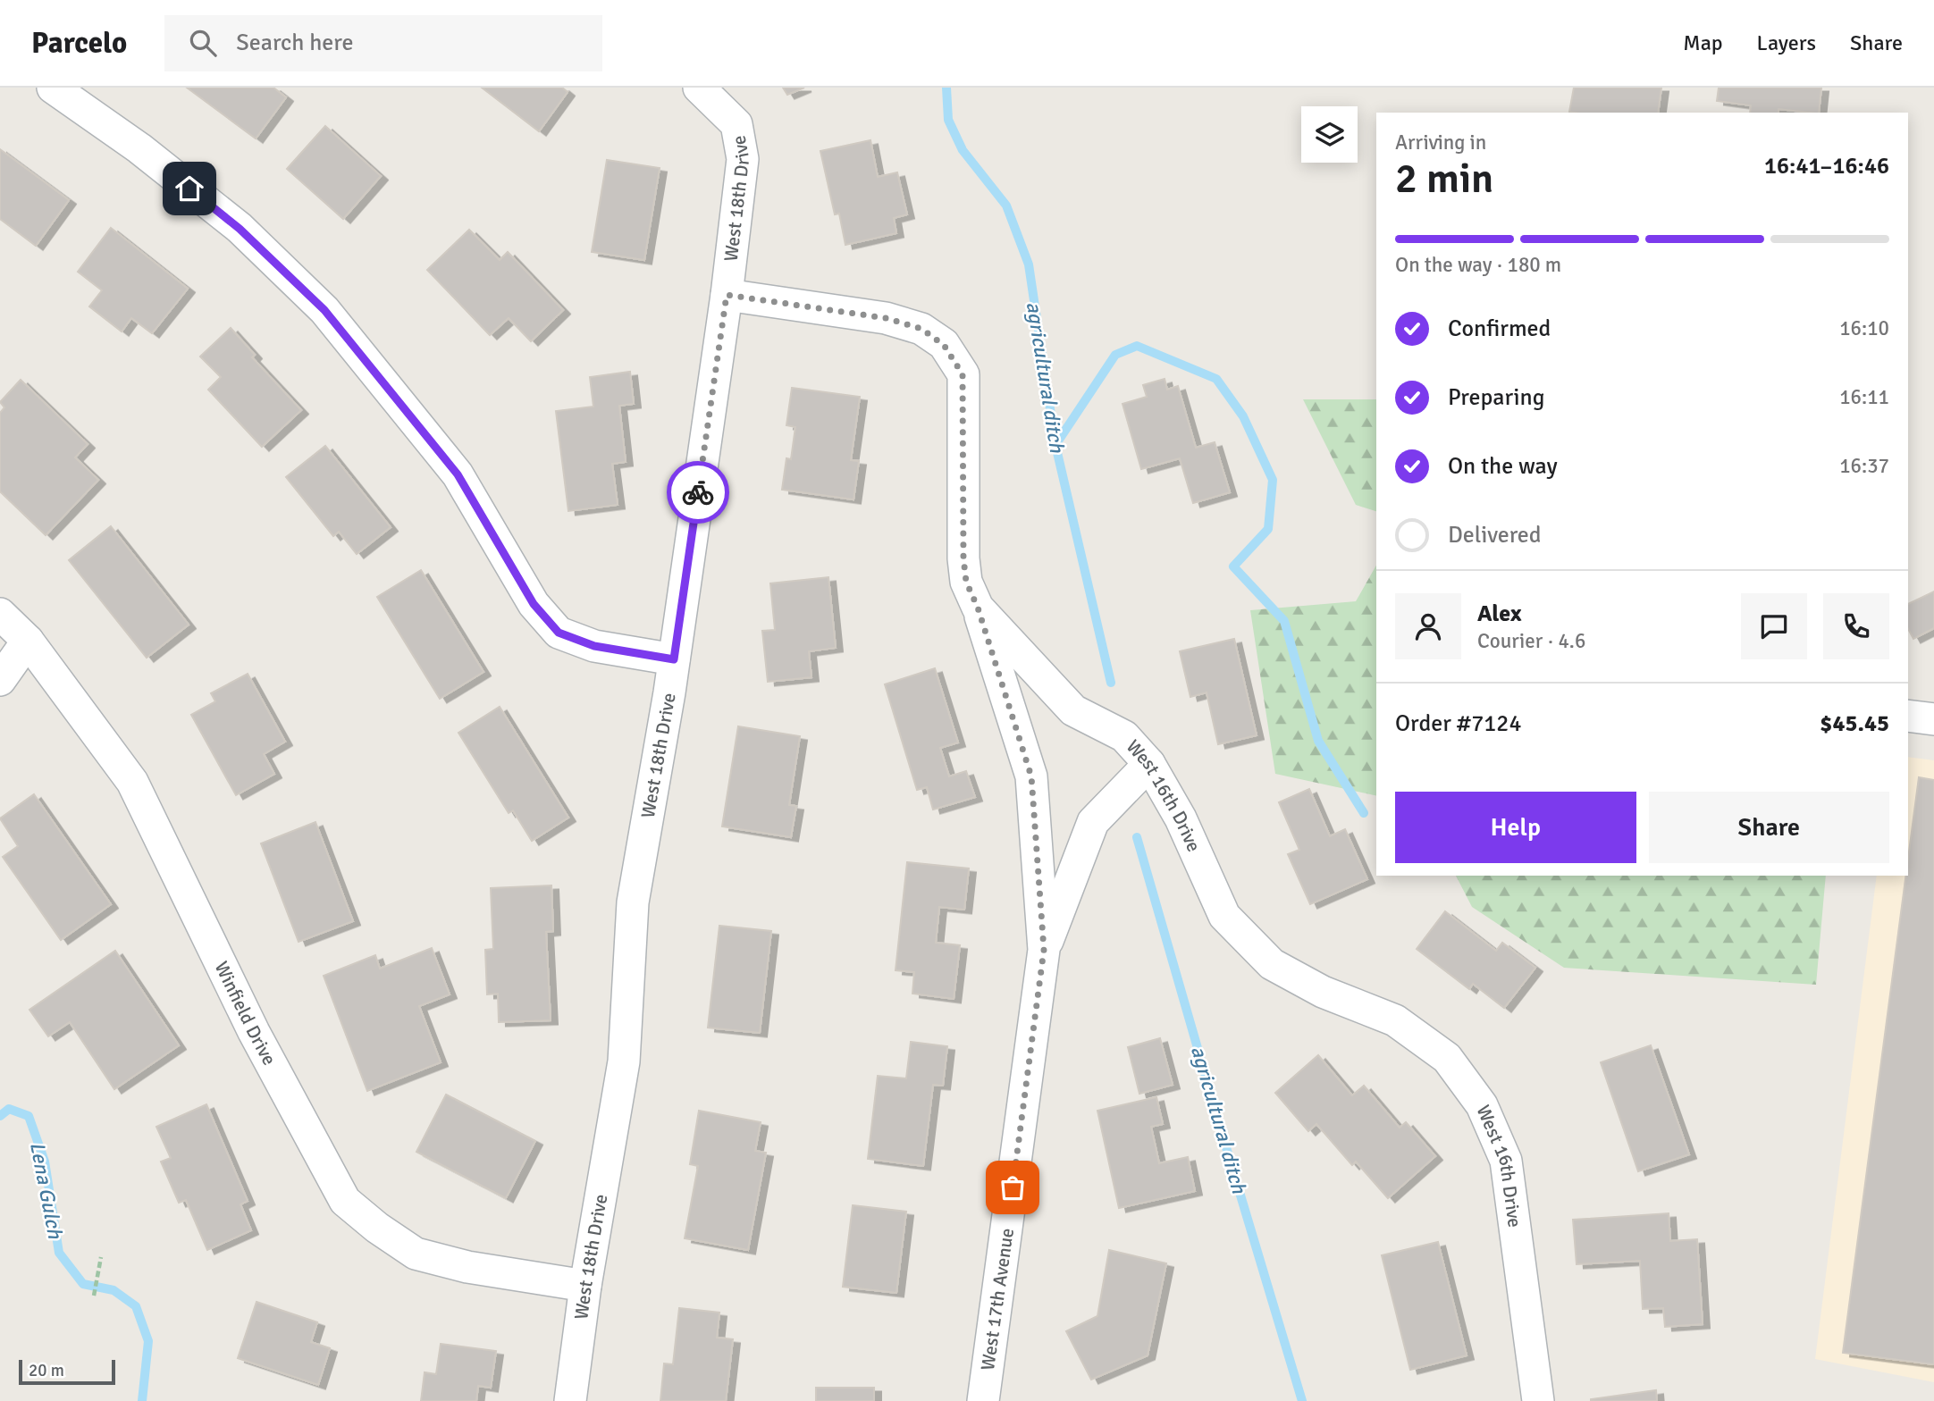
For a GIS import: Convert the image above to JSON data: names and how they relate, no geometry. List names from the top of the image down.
{
  "streets": {
    "street": [
      "West 18th Drive",
      "West 16th Drive",
      "Winfield Drive",
      "West 17th Avenue"
    ]
  },
  "crossings": [
    ["West 18th Drive", "West 16th Drive"],
    ["West 18th Drive", "Winfield Drive"],
    ["West 16th Drive", "West 17th Avenue"]
  ],
  "water": ["agricultural ditch", "Lena Gulch"],
  "scale_bar": "20 m",
  "page": {
    "header": "Parcelo",
    "search": "Search here",
    "nav": ["Map", "Layers", "Share"],
    "heading": ["2 min", "Arriving in", "16:41–16:46"],
    "panel": [
      "Alex",
      "Courier · 4.6",
      "Order #7124",
      "$45.45"
    ],
    "bar": "On the way · 180 m",
    "list": [
      ["Confirmed", "16:10"],
      ["Preparing", "16:11"],
      ["On the way", "16:37"],
      "Delivered"
    ],
    "buttons": ["Help", "Share"],
    "scale": "20 m"
  }
}
